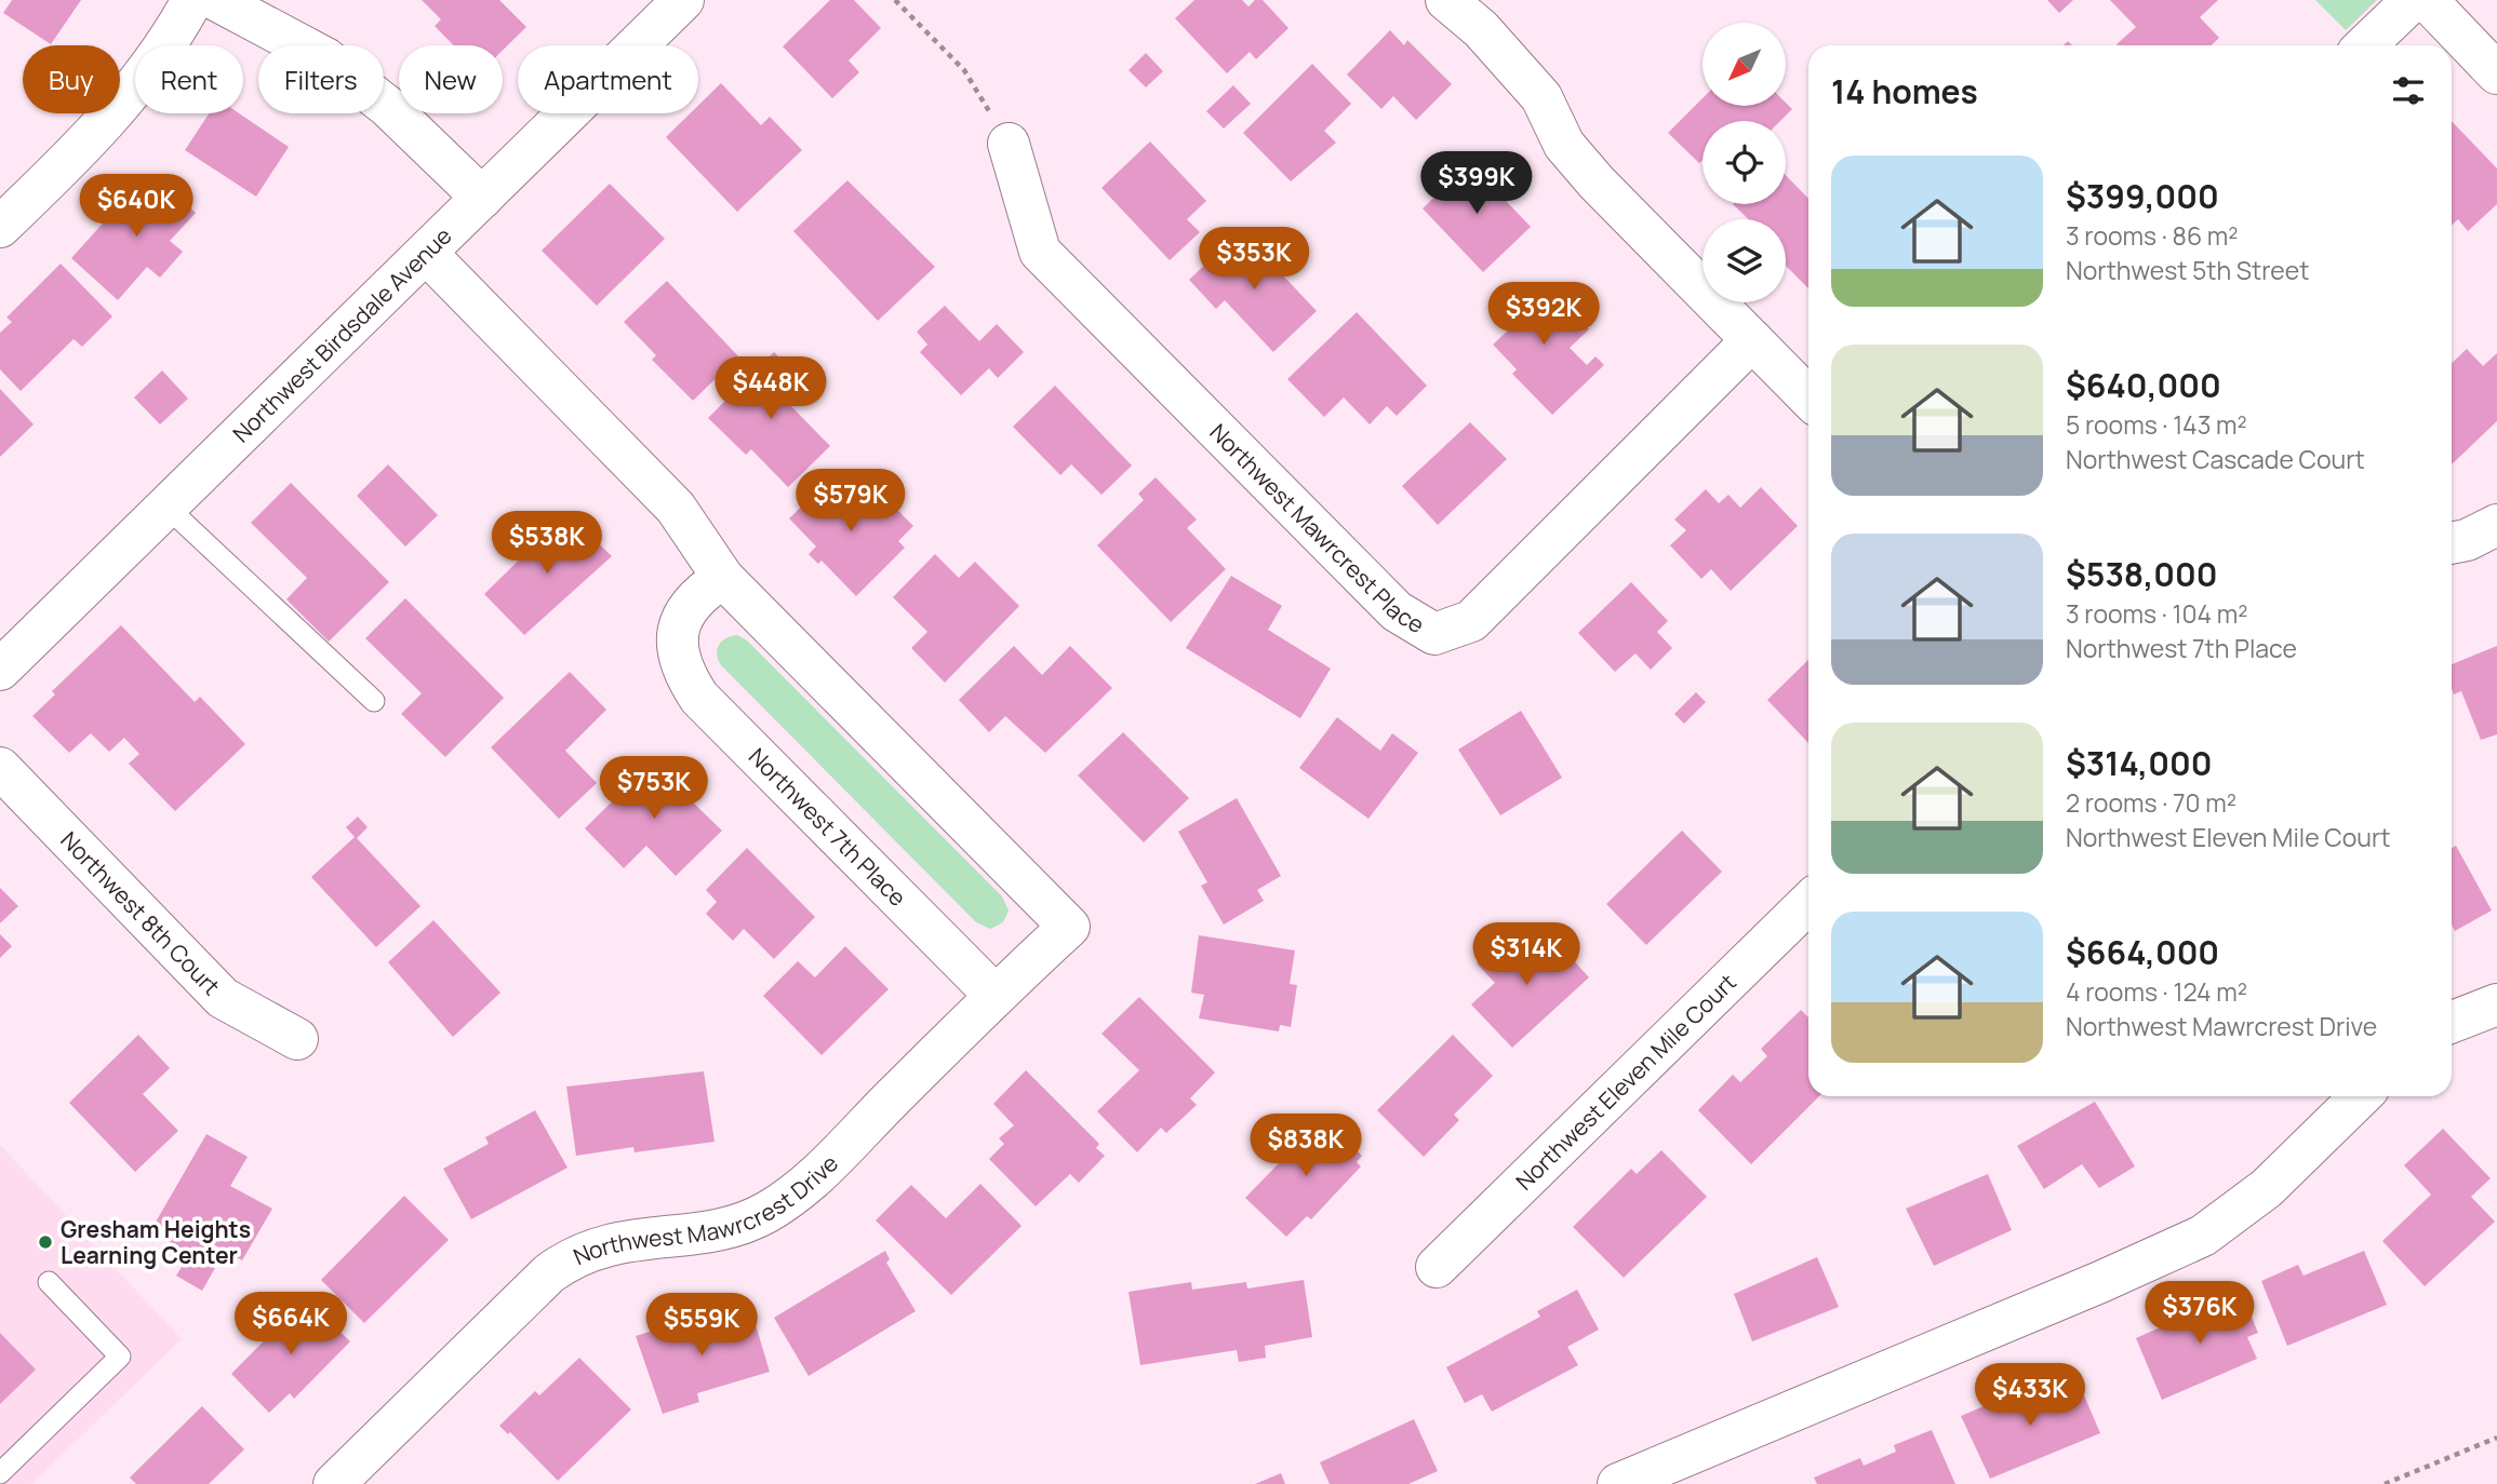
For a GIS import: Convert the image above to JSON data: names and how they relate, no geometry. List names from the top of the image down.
{
  "streets": {
    "street": [
      "Northwest Birdsdale Avenue",
      "Northwest Mawrcrest Place",
      "Northwest 7th Place",
      "Northwest 8th Court",
      "Northwest Eleven Mile Court",
      "Northwest Mawrcrest Drive"
    ]
  },
  "crossings": [
    ["Northwest 7th Place", "Northwest Mawrcrest Drive"]
  ],
  "places": ["Gresham Heights Learning Center"],
  "north": "bottom left",
  "page": {
    "chip": [
      "Buy",
      "Rent",
      "Filters",
      "New",
      "Apartment"
    ],
    "heading": "14 homes",
    "list": [
      {
        "name": "$399,000",
        "note": "3 rooms · 86 m² · Northwest 5th Street"
      },
      {
        "name": "$640,000",
        "note": "5 rooms · 143 m² · Northwest Cascade Court"
      },
      {
        "name": "$538,000",
        "note": "3 rooms · 104 m² · Northwest 7th Place"
      },
      {
        "name": "$314,000",
        "note": "2 rooms · 70 m² · Northwest Eleven Mile Court"
      },
      {
        "name": "$664,000",
        "note": "4 rooms · 124 m² · Northwest Mawrcrest Drive"
      }
    ],
    "price": [
      "$399K",
      "$640K",
      "$353K",
      "$392K",
      "$448K",
      "$579K",
      "$538K",
      "$753K",
      "$314K",
      "$838K",
      "$376K",
      "$664K",
      "$559K",
      "$433K"
    ]
  }
}
